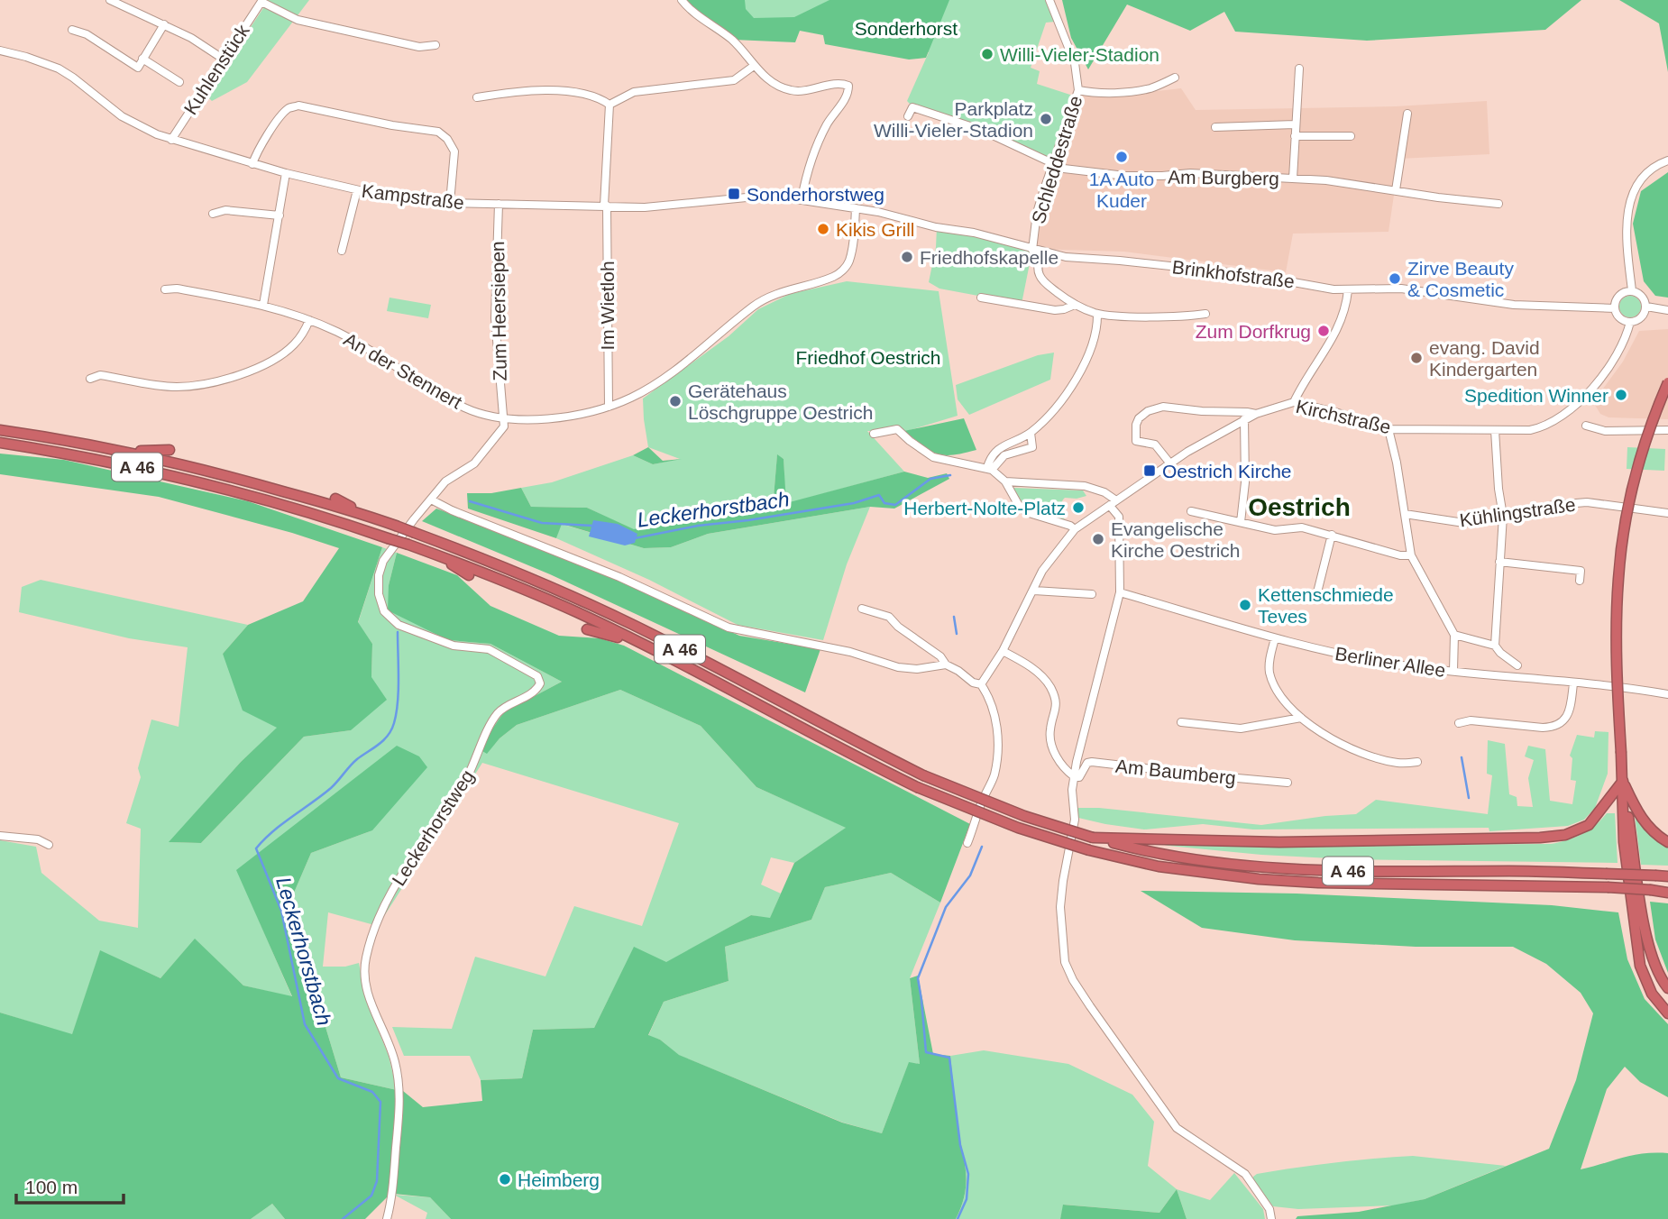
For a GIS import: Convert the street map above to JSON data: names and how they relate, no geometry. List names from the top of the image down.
{
  "streets": {
    "highway": ["A 46"],
    "street": [
      "Kuhlenstück",
      "Schleddestraße",
      "Am Burgberg",
      "Kampstraße",
      "Brinkhofstraße",
      "Im Wietloh",
      "Zum Heersiepen",
      "An der Stennert",
      "Kirchstraße",
      "Kühlingstraße",
      "Berliner Allee",
      "Am Baumberg",
      "Leckerhorstweg"
    ]
  },
  "crossings": [
    ["Kuhlenstück", "Kampstraße"],
    ["Schleddestraße", "Am Burgberg"],
    ["Schleddestraße", "Brinkhofstraße"],
    ["Kampstraße", "Brinkhofstraße"],
    ["Kampstraße", "Im Wietloh"],
    ["Kampstraße", "Zum Heersiepen"],
    ["Kampstraße", "An der Stennert"],
    ["Brinkhofstraße", "An der Stennert"],
    ["Brinkhofstraße", "Kirchstraße"],
    ["Im Wietloh", "An der Stennert"],
    ["Zum Heersiepen", "An der Stennert"],
    ["Zum Heersiepen", "Leckerhorstweg"],
    ["An der Stennert", "Leckerhorstweg"]
  ],
  "districts": ["Oestrich"],
  "water": ["Leckerhorstbach"],
  "parks": ["Sonderhorst", "Friedhof Oestrich"],
  "places": {
    "other": [
      "Willi-Vieler-Stadion",
      "Parkplatz Willi-Vieler-Stadion",
      "1A Auto Kuder",
      "Kikis Grill",
      "Friedhofskapelle",
      "Zirve Beauty & Cosmetic",
      "Zum Dorfkrug",
      "evang. David Kindergarten",
      "Spedition Winner",
      "Gerätehaus Löschgruppe Oestrich",
      "Herbert-Nolte-Platz",
      "Evangelische Kirche Oestrich",
      "Kettenschmiede Teves",
      "Heimberg"
    ],
    "transit": ["Sonderhorstweg", "Oestrich Kirche"]
  },
  "scale_bar": "100 m"
}
